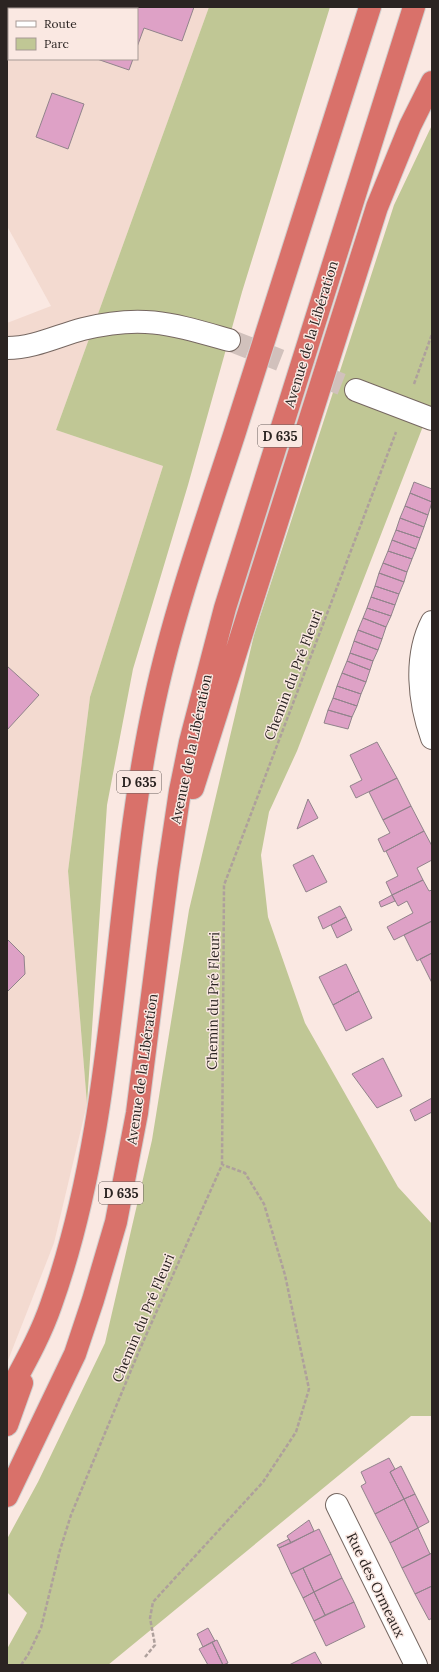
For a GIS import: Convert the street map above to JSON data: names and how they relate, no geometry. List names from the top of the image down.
{
  "streets": {
    "highway": ["Avenue de la Libération", "D 635"],
    "street": ["Rue des Ormeaux"],
    "path": ["Chemin du Pré Fleuri"]
  },
  "legend": ["Route", "Parc"]
}
